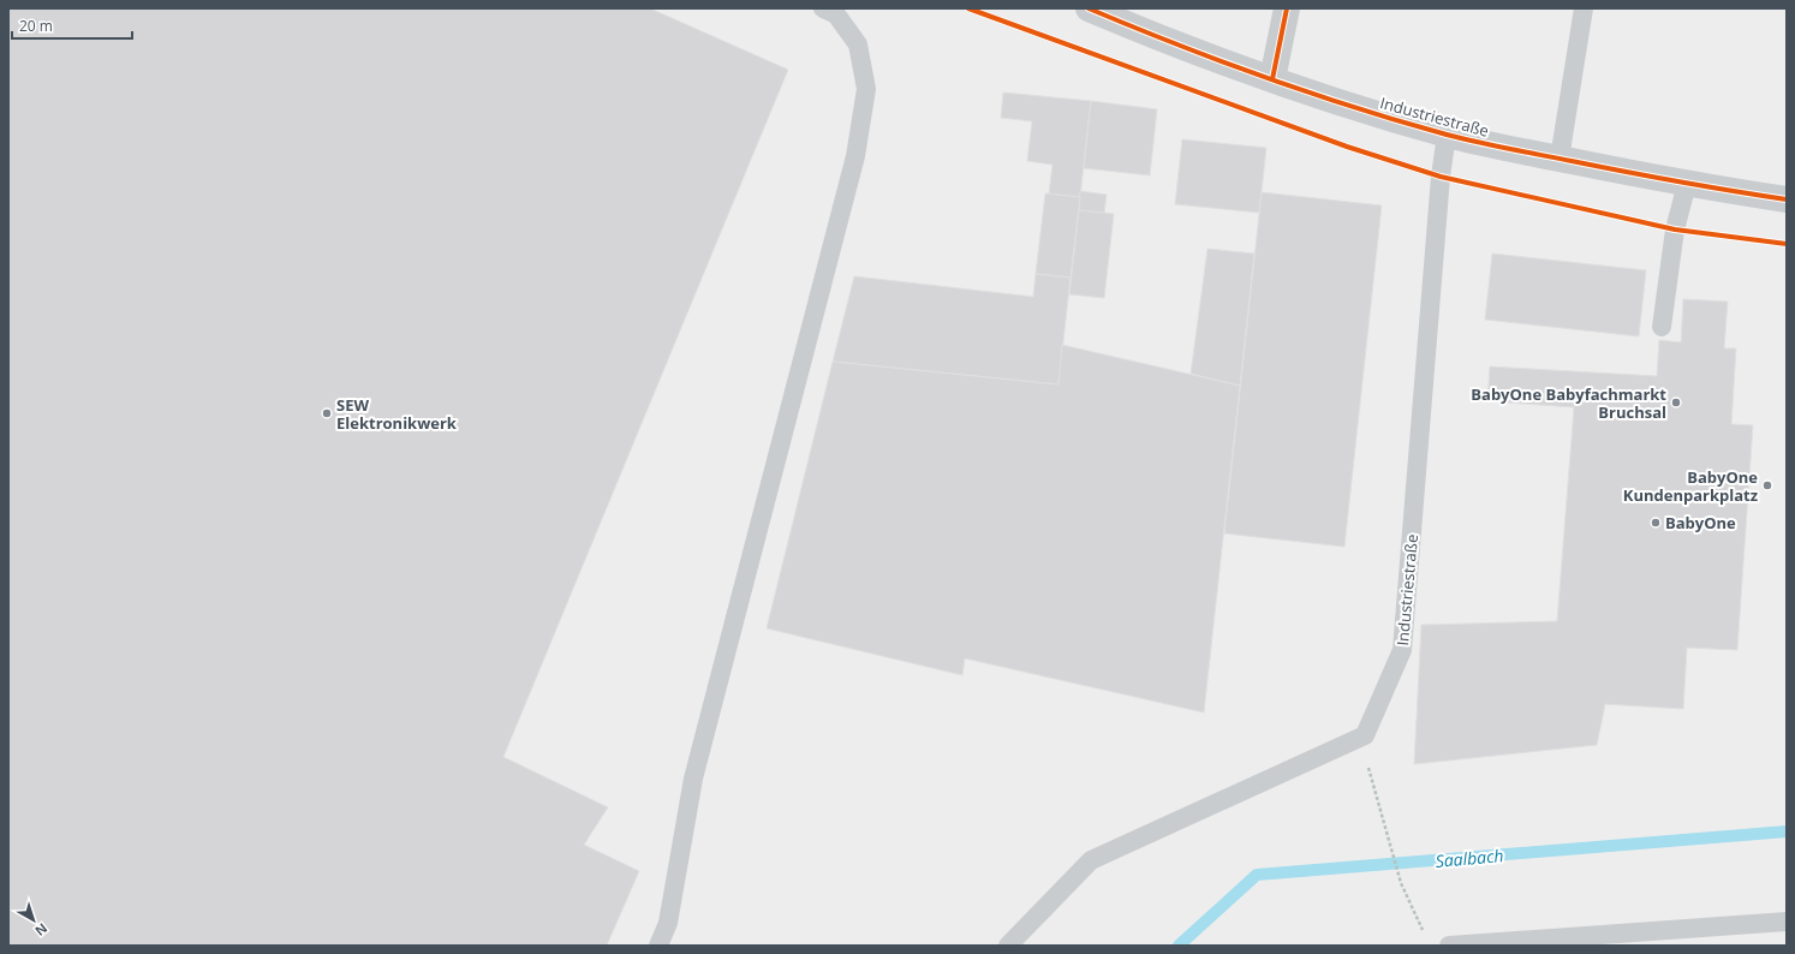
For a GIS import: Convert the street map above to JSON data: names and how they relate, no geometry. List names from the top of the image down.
{
  "streets": {
    "street": ["Industriestraße"]
  },
  "water": ["Saalbach"],
  "places": [
    "BabyOne Babyfachmarkt Bruchsal",
    "SEW Elektronikwerk",
    "BabyOne Kundenparkplatz",
    "BabyOne"
  ],
  "scale_bar": "20 m",
  "north": "bottom right"
}
